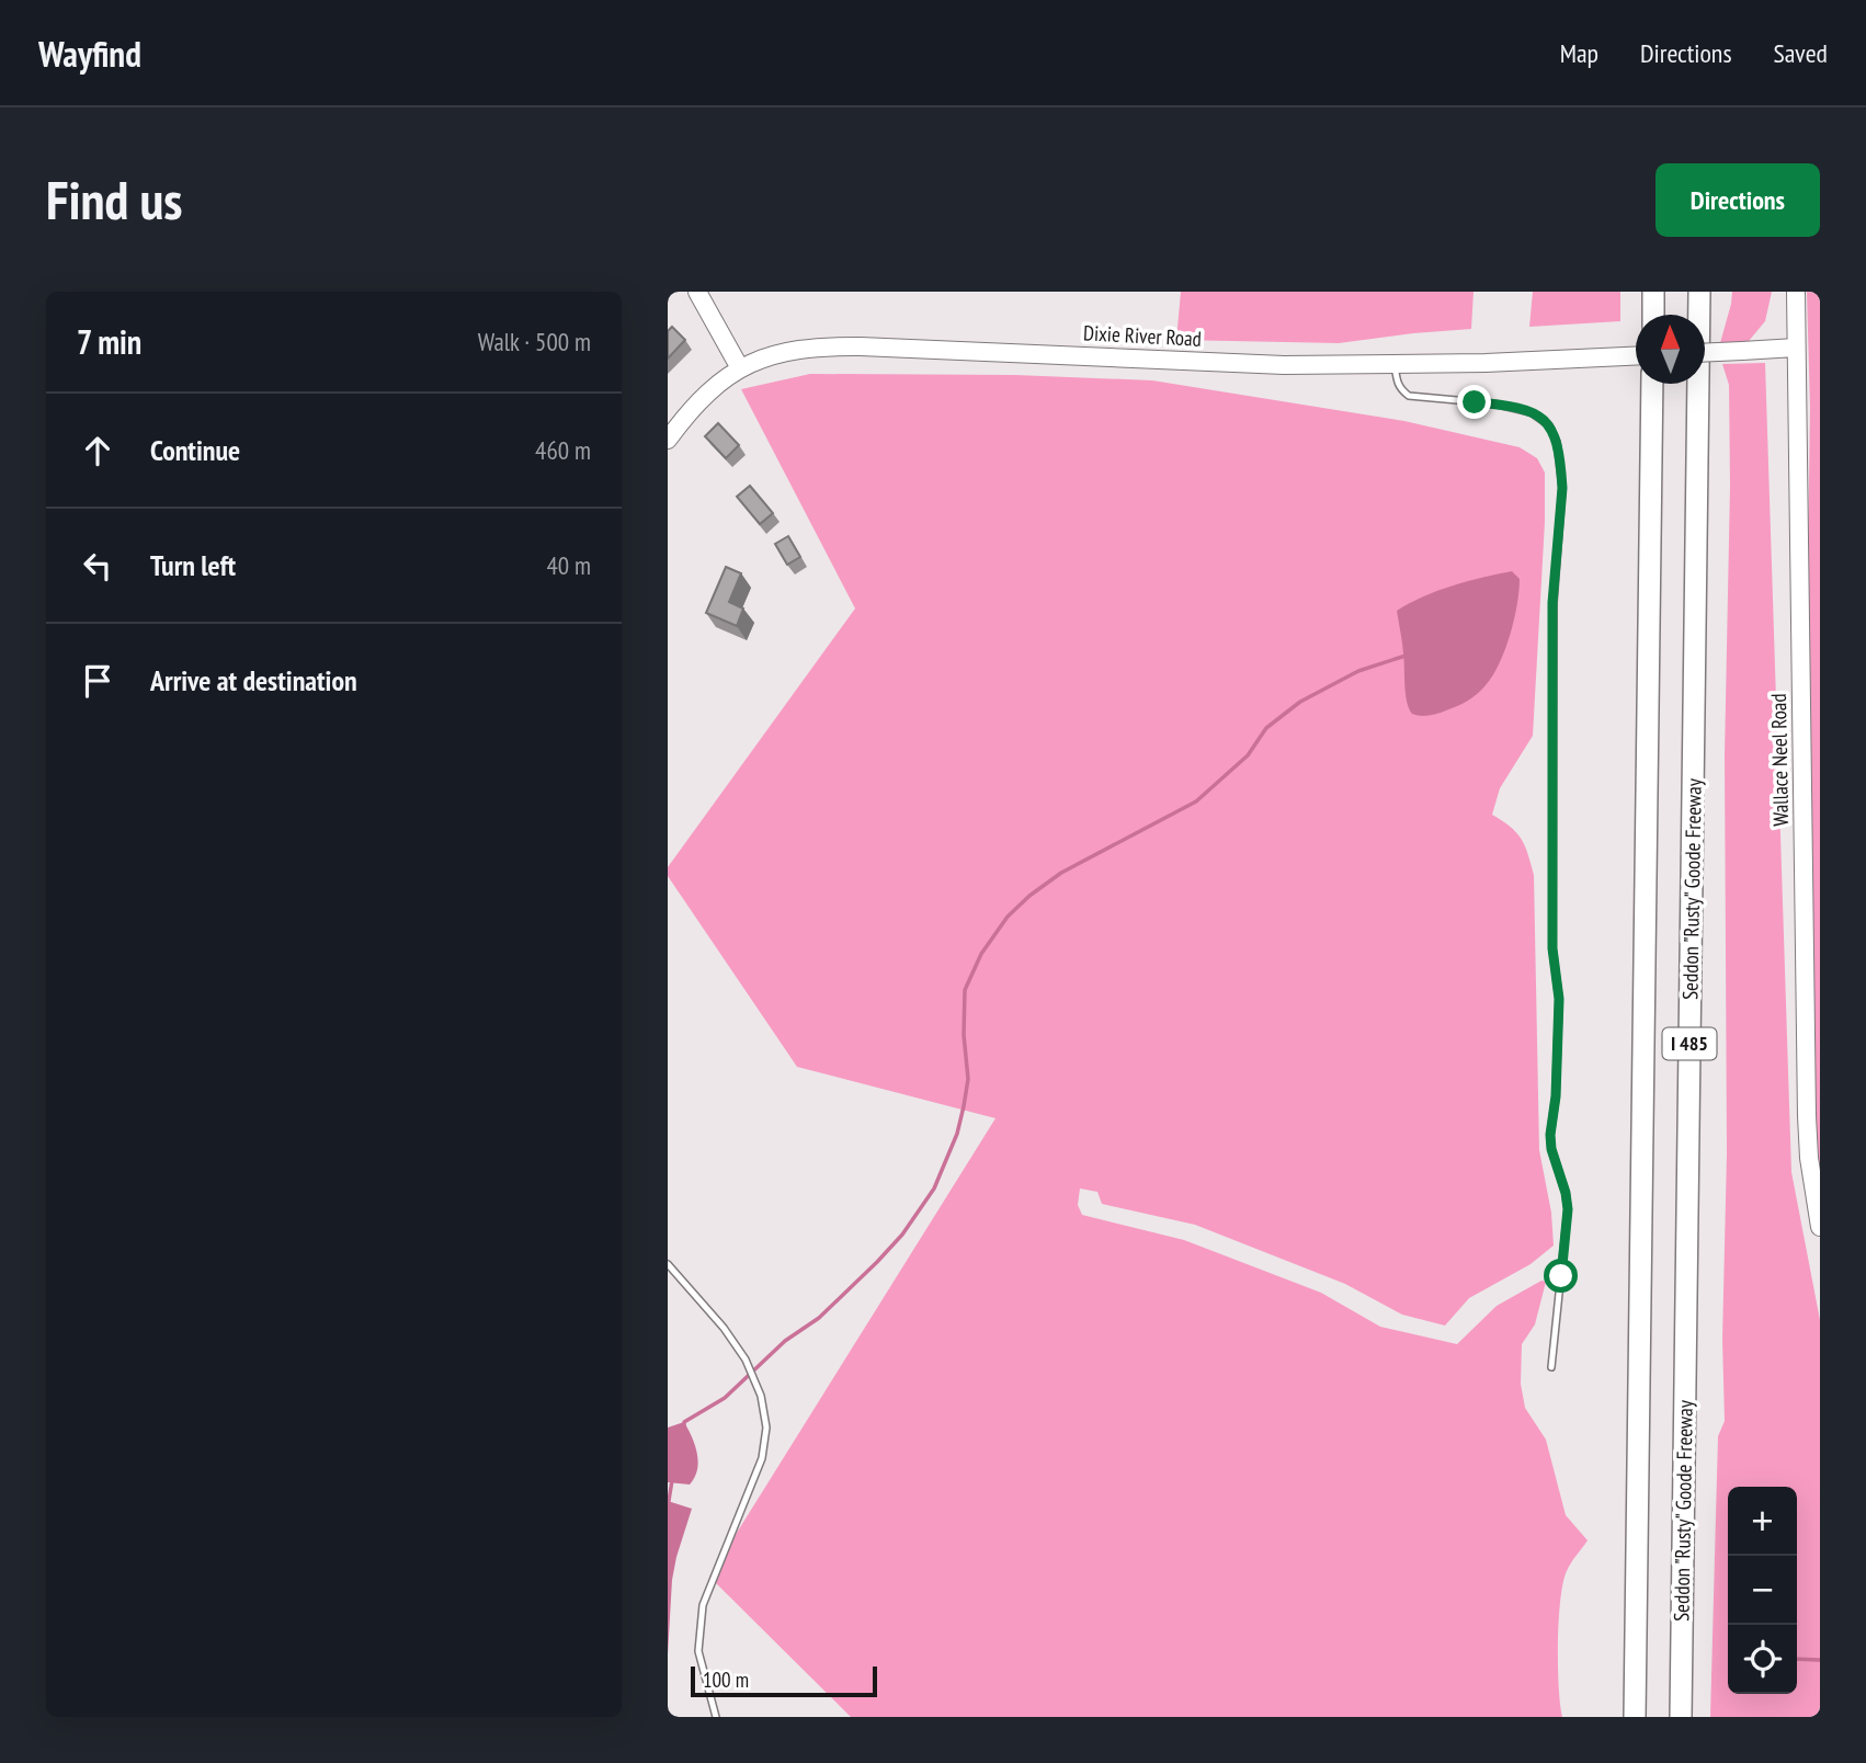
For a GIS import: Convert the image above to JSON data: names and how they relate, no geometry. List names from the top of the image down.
{
  "streets": {
    "highway": ["Seddon \"Rusty\" Goode Freeway", "I 485"],
    "street": ["Dixie River Road", "Wallace Neel Road"]
  },
  "scale_bar": "100 m",
  "north": "top",
  "page": {
    "header": "Wayfind",
    "nav": ["Map", "Directions", "Saved"],
    "buttons": "Directions",
    "title": "Find us",
    "heading": ["7 min", "Walk · 500 m"],
    "list": [
      ["Continue", "460 m"],
      ["Turn left", "40 m"],
      "Arrive at destination"
    ],
    "map_buttons": ["+", "−"],
    "scale": "100 m"
  }
}
